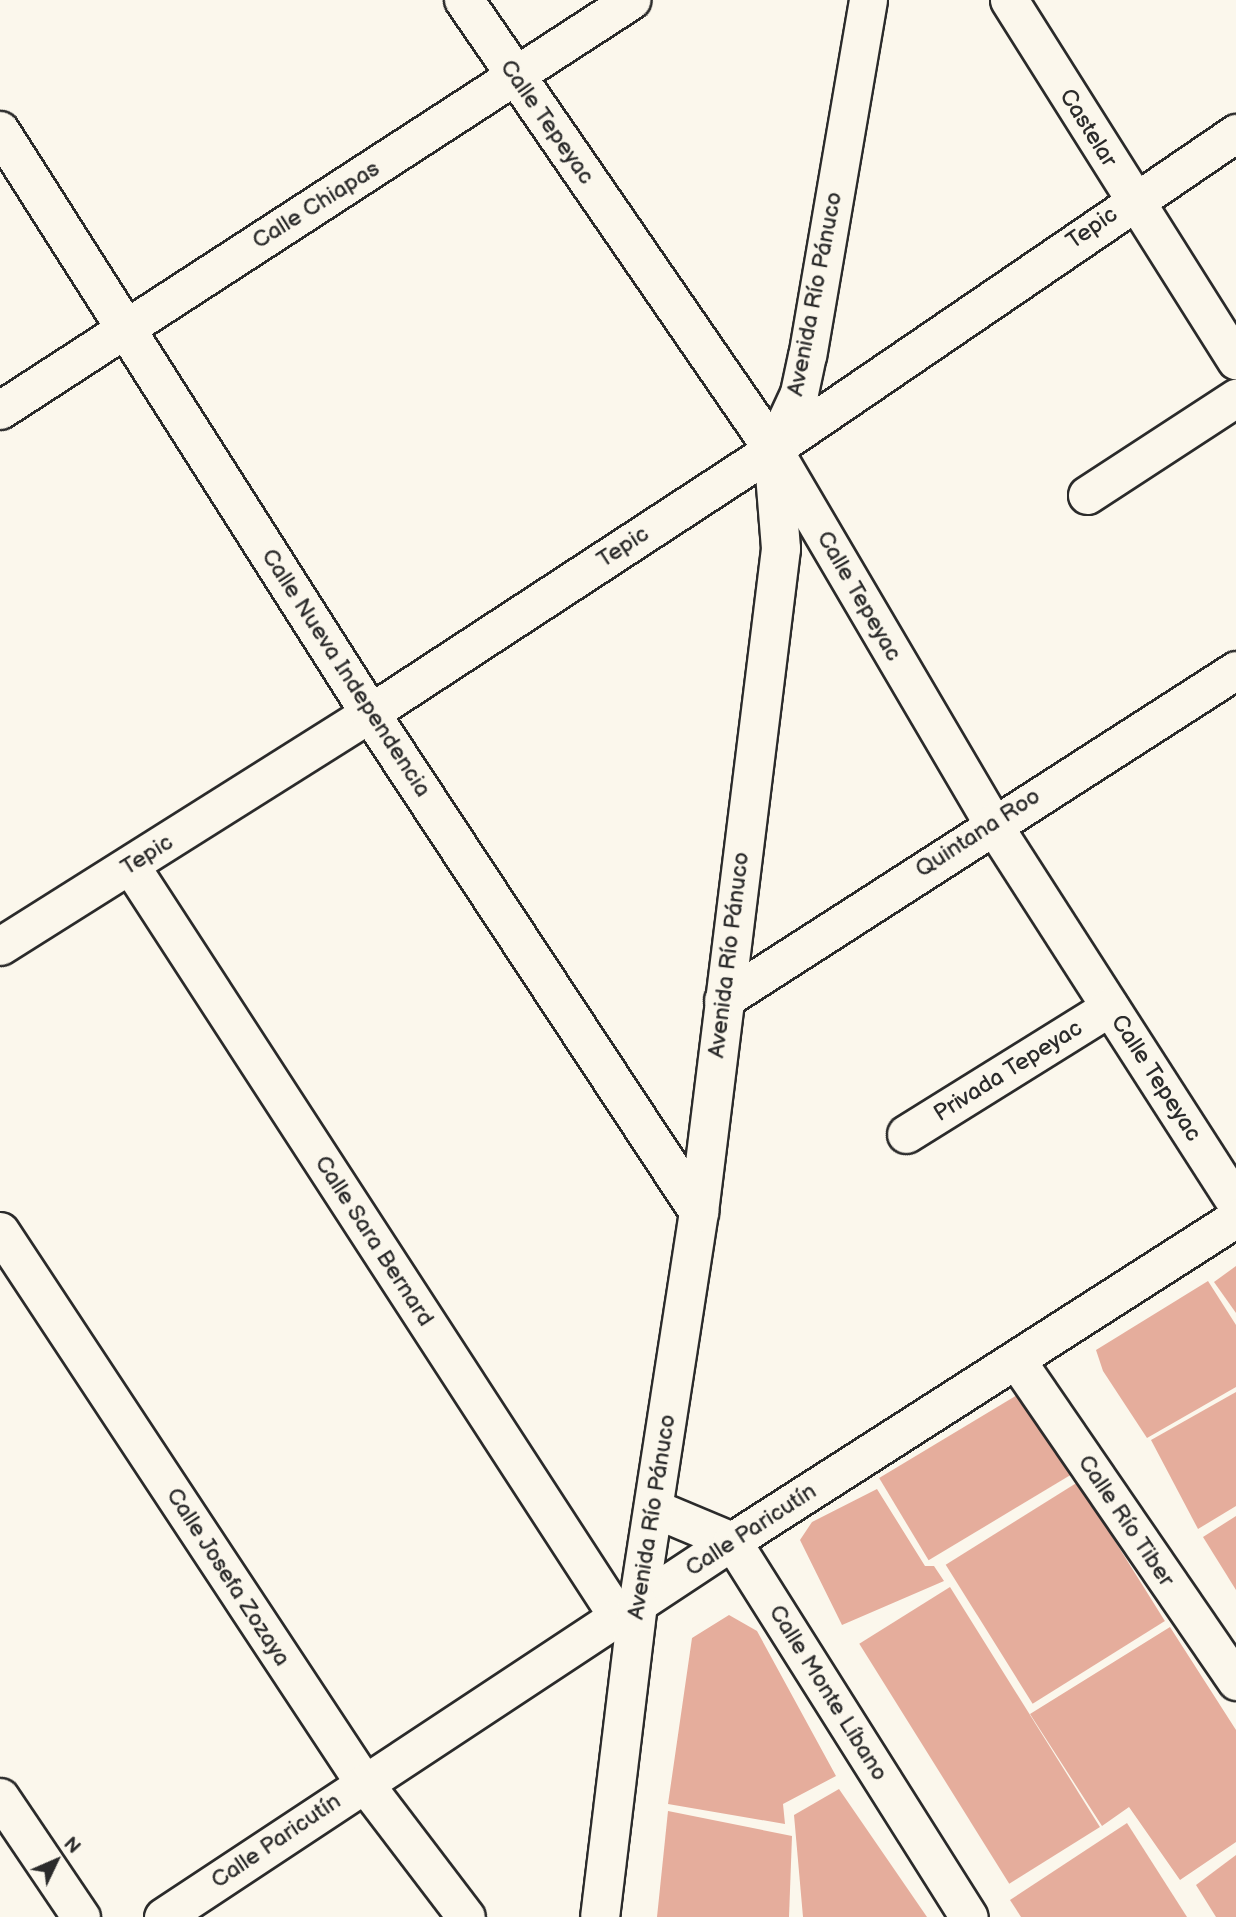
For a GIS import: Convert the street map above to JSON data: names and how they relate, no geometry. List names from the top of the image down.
{
  "streets": {
    "street": [
      "Calle Tepeyac",
      "Castelar",
      "Calle Chiapas",
      "Tepic",
      "Avenida Río Pánuco",
      "Calle Nueva Independencia",
      "Quintana Roo",
      "Privada Tepeyac",
      "Calle Sara Bernard",
      "Calle Río Tiber",
      "Calle Paricutín",
      "Calle Josefa Zozaya",
      "Calle Monte Líbano"
    ]
  },
  "crossings": [
    ["Calle Tepeyac", "Calle Chiapas"],
    ["Calle Tepeyac", "Tepic"],
    ["Calle Tepeyac", "Avenida Río Pánuco"],
    ["Calle Tepeyac", "Quintana Roo"],
    ["Calle Tepeyac", "Privada Tepeyac"],
    ["Castelar", "Tepic"],
    ["Calle Chiapas", "Calle Nueva Independencia"],
    ["Tepic", "Avenida Río Pánuco"],
    ["Tepic", "Calle Nueva Independencia"],
    ["Tepic", "Calle Sara Bernard"],
    ["Avenida Río Pánuco", "Calle Nueva Independencia"],
    ["Avenida Río Pánuco", "Quintana Roo"],
    ["Avenida Río Pánuco", "Calle Sara Bernard"],
    ["Avenida Río Pánuco", "Calle Paricutín"],
    ["Calle Sara Bernard", "Calle Paricutín"],
    ["Calle Río Tiber", "Calle Paricutín"],
    ["Calle Paricutín", "Calle Josefa Zozaya"],
    ["Calle Paricutín", "Calle Monte Líbano"]
  ],
  "north": "top right"
}
